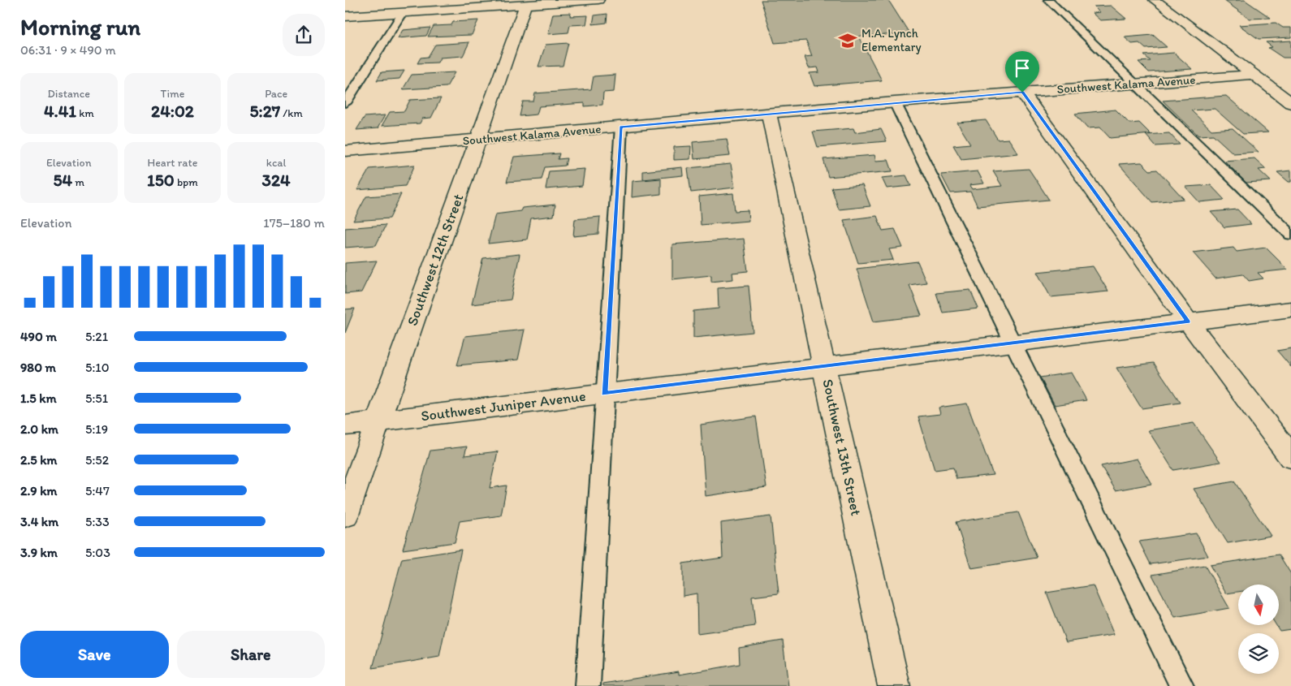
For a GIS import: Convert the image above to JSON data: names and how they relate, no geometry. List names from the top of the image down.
{
  "streets": {
    "street": [
      "Southwest Kalama Avenue",
      "Southwest 12th Street",
      "Southwest Juniper Avenue",
      "Southwest 13th Street"
    ]
  },
  "crossings": [
    ["Southwest Kalama Avenue", "Southwest 12th Street"],
    ["Southwest Kalama Avenue", "Southwest 13th Street"],
    ["Southwest 12th Street", "Southwest Juniper Avenue"],
    ["Southwest Juniper Avenue", "Southwest 13th Street"]
  ],
  "places": {
    "school or university": ["M.A. Lynch Elementary"]
  },
  "north": "bottom",
  "page": {
    "heading": ["Morning run", "06:31 · 9 × 490 m"],
    "stats": [
      ["Distance", "4.41 km"],
      ["Time", "24:02"],
      ["Pace", "5:27 /km"],
      ["Elevation", "54 m"],
      ["Heart rate", "150 bpm"],
      ["kcal", "324"]
    ],
    "chart": ["Elevation", "175–180 m"],
    "list": [
      {
        "name": "490 m",
        "note": "5:21"
      },
      {
        "name": "980 m",
        "note": "5:10"
      },
      {
        "name": "1.5 km",
        "note": "5:51"
      },
      {
        "name": "2.0 km",
        "note": "5:19"
      },
      {
        "name": "2.5 km",
        "note": "5:52"
      },
      {
        "name": "2.9 km",
        "note": "5:47"
      },
      {
        "name": "3.4 km",
        "note": "5:33"
      },
      {
        "name": "3.9 km",
        "note": "5:03"
      }
    ],
    "buttons": ["Save", "Share"]
  }
}
